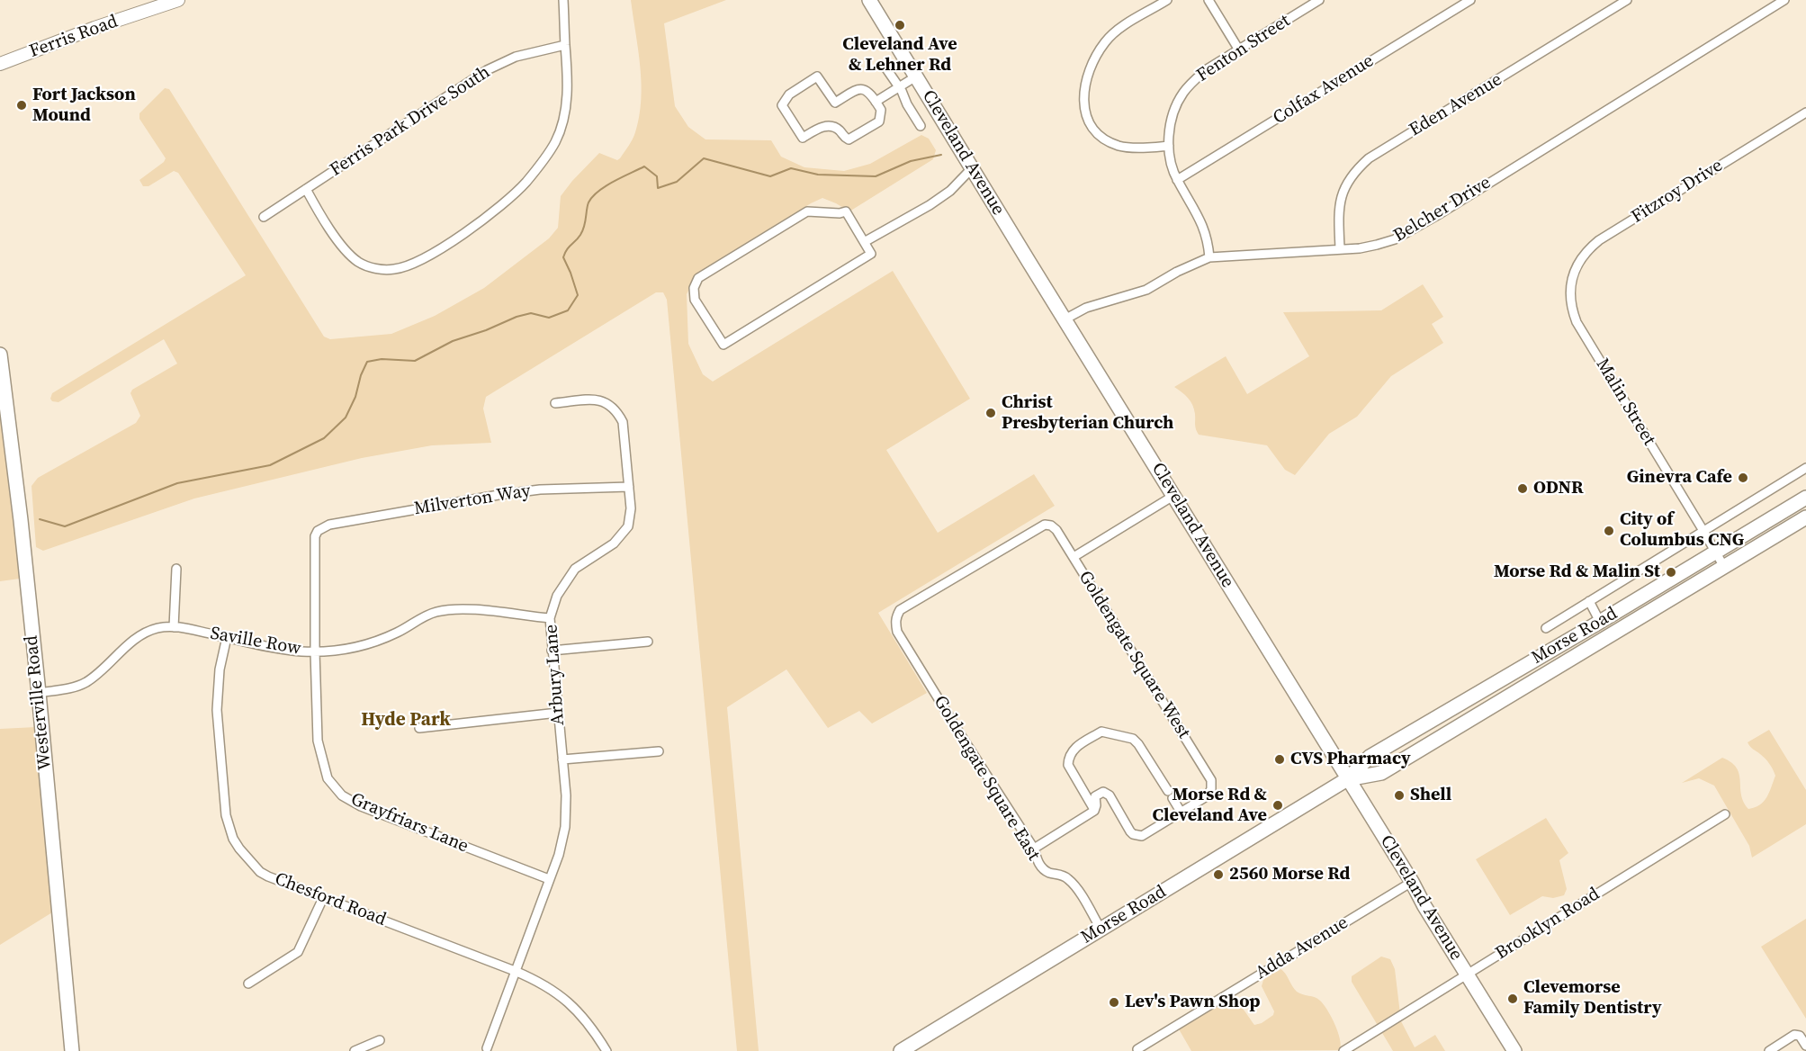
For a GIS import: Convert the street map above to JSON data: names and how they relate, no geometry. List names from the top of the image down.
{
  "streets": {
    "main road": [
      "Ferris Road",
      "Cleveland Avenue",
      "Morse Road",
      "Westerville Road"
    ],
    "street": [
      "Fenton Street",
      "Colfax Avenue",
      "Eden Avenue",
      "Ferris Park Drive South",
      "Fitzroy Drive",
      "Belcher Drive",
      "Malin Street",
      "Milverton Way",
      "Saville Row",
      "Goldengate Square West",
      "Arbury Lane",
      "Goldengate Square East",
      "Grayfriars Lane",
      "Chesford Road",
      "Brooklyn Road",
      "Adda Avenue"
    ]
  },
  "crossings": [
    ["Fenton Street", "Colfax Avenue"],
    ["Fenton Street", "Belcher Drive"],
    ["Eden Avenue", "Belcher Drive"],
    ["Cleveland Avenue", "Belcher Drive"],
    ["Cleveland Avenue", "Morse Road"],
    ["Cleveland Avenue", "Brooklyn Road"],
    ["Cleveland Avenue", "Adda Avenue"],
    ["Fitzroy Drive", "Malin Street"],
    ["Malin Street", "Morse Road"],
    ["Milverton Way", "Arbury Lane"],
    ["Milverton Way", "Grayfriars Lane"],
    ["Morse Road", "Goldengate Square East"],
    ["Saville Row", "Arbury Lane"],
    ["Saville Row", "Westerville Road"],
    ["Saville Row", "Grayfriars Lane"],
    ["Saville Row", "Chesford Road"],
    ["Goldengate Square West", "Goldengate Square East"],
    ["Arbury Lane", "Grayfriars Lane"],
    ["Arbury Lane", "Chesford Road"]
  ],
  "districts": ["Hyde Park"],
  "places": [
    "Cleveland Ave & Lehner Rd",
    "Fort Jackson Mound",
    "Christ Presbyterian Church",
    "Ginevra Cafe",
    "ODNR",
    "City of Columbus CNG",
    "Morse Rd & Malin St",
    "CVS Pharmacy",
    "Shell",
    "Morse Rd & Cleveland Ave",
    "2560 Morse Rd",
    "Clevemorse Family Dentistry",
    "Lev's Pawn Shop"
  ]
}
